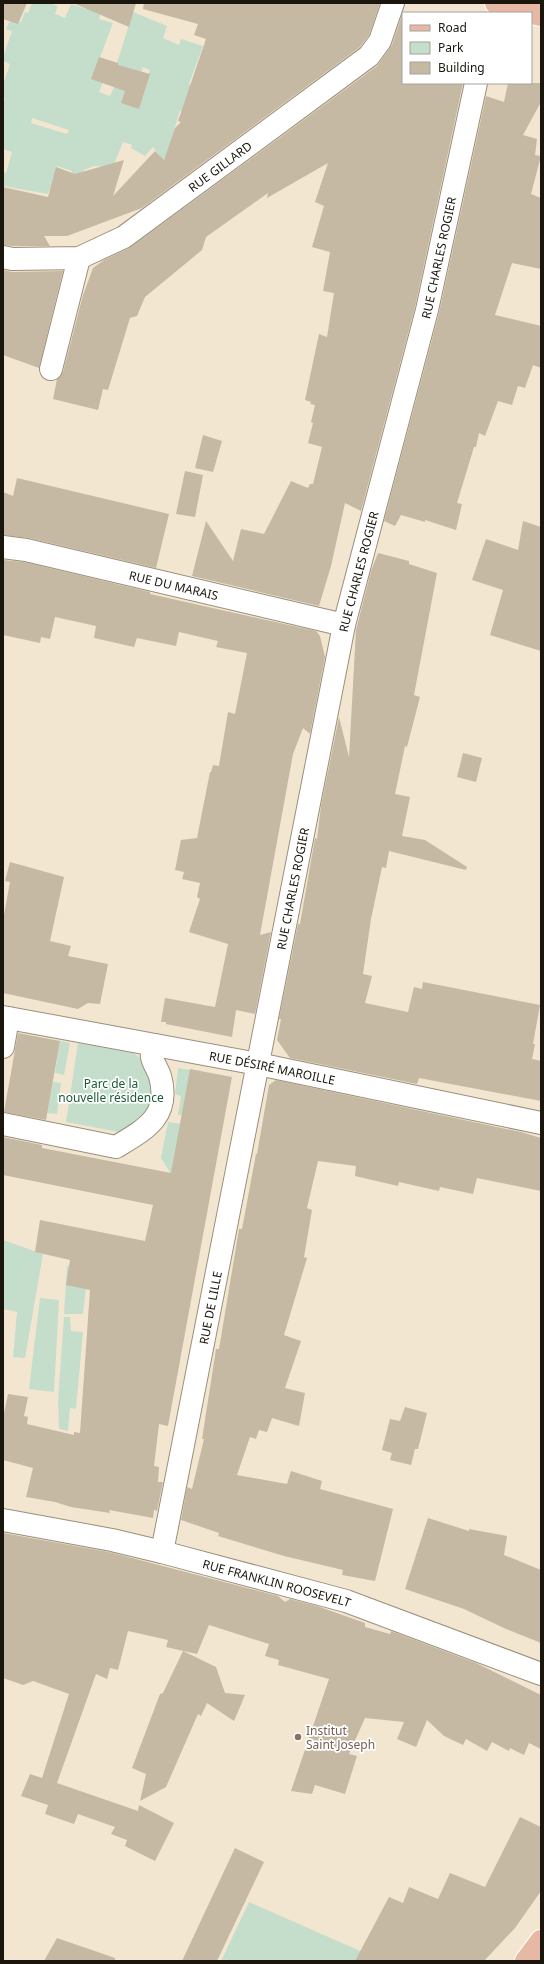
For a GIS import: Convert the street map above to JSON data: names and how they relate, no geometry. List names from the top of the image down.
{
  "streets": {
    "street": [
      "RUE GILLARD",
      "RUE CHARLES ROGIER",
      "RUE DU MARAIS",
      "RUE DÉSIRÉ MAROILLE",
      "RUE DE LILLE",
      "RUE FRANKLIN ROOSEVELT"
    ]
  },
  "crossings": [
    ["RUE CHARLES ROGIER", "RUE DU MARAIS"],
    ["RUE CHARLES ROGIER", "RUE DÉSIRÉ MAROILLE"],
    ["RUE CHARLES ROGIER", "RUE DE LILLE"],
    ["RUE DÉSIRÉ MAROILLE", "RUE DE LILLE"],
    ["RUE DE LILLE", "RUE FRANKLIN ROOSEVELT"]
  ],
  "parks": ["Parc de la nouvelle résidence"],
  "places": ["Institut Saint Joseph"],
  "legend": ["Road", "Park", "Building"]
}
